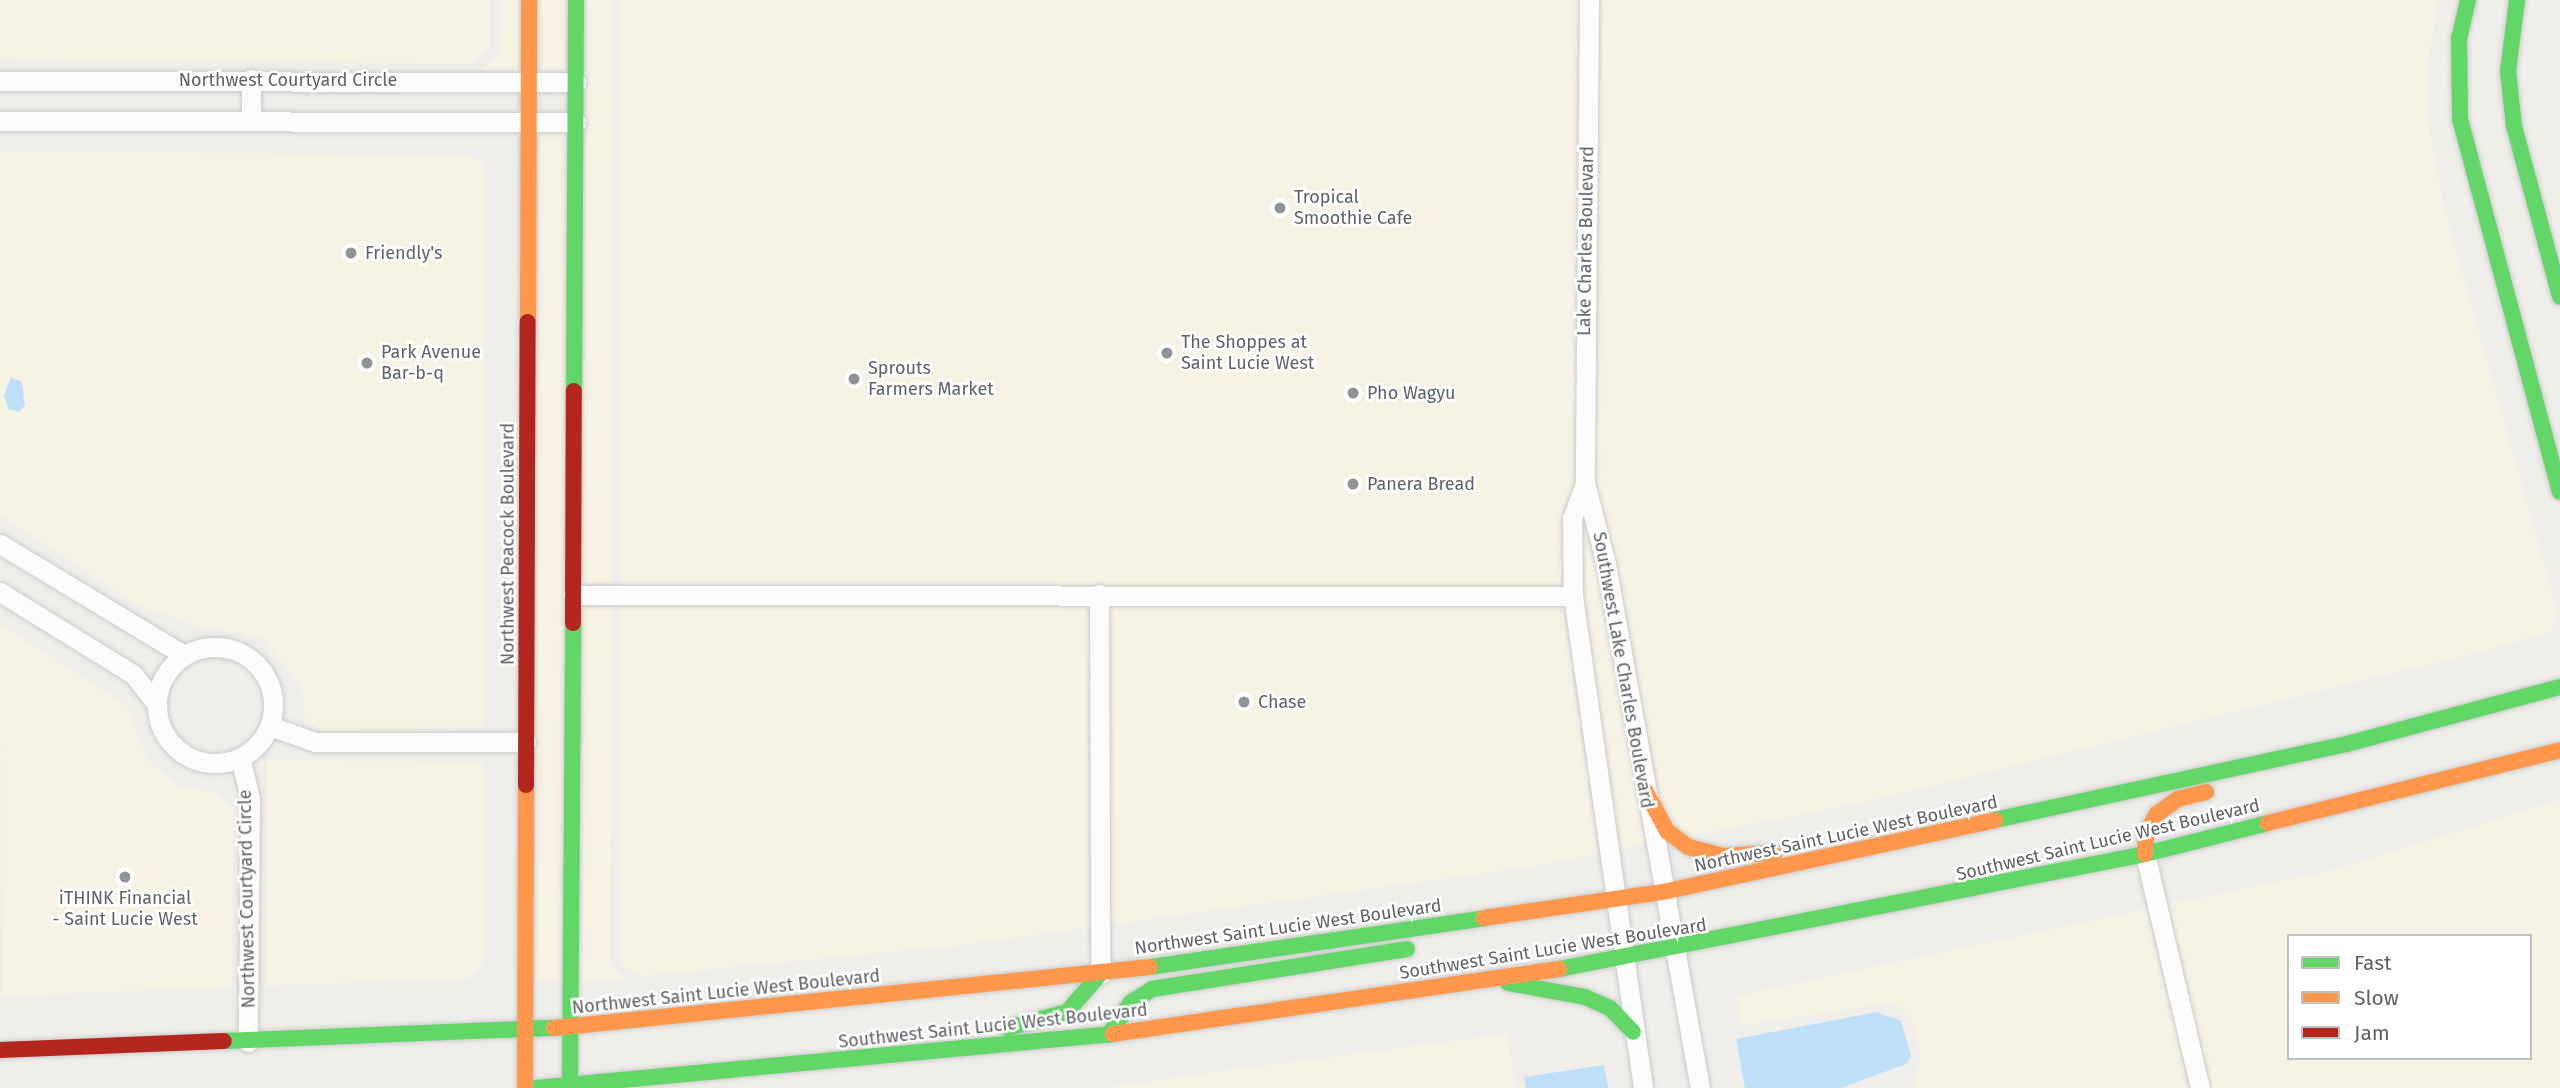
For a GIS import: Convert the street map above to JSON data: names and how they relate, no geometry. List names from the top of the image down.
{
  "streets": {
    "main road": ["Northwest Peacock Boulevard", "Northwest Saint Lucie West Boulevard", "Southwest Saint Lucie West Boulevard"],
    "street": ["Northwest Courtyard Circle", "Lake Charles Boulevard", "Southwest Lake Charles Boulevard"]
  },
  "crossings": [
    ["Northwest Courtyard Circle", "Northwest Peacock Boulevard"],
    ["Northwest Courtyard Circle", "Northwest Saint Lucie West Boulevard"],
    ["Lake Charles Boulevard", "Southwest Lake Charles Boulevard"],
    ["Northwest Peacock Boulevard", "Northwest Saint Lucie West Boulevard"],
    ["Southwest Lake Charles Boulevard", "Northwest Saint Lucie West Boulevard"],
    ["Southwest Lake Charles Boulevard", "Southwest Saint Lucie West Boulevard"]
  ],
  "places": [
    "Tropical Smoothie Cafe",
    "Friendly's",
    "The Shoppes at Saint Lucie West",
    "Park Avenue Bar-b-q",
    "Sprouts Farmers Market",
    "Pho Wagyu",
    "Panera Bread",
    "Chase",
    "iTHINK Financial - Saint Lucie West"
  ],
  "legend": ["Fast", "Slow", "Jam"]
}
